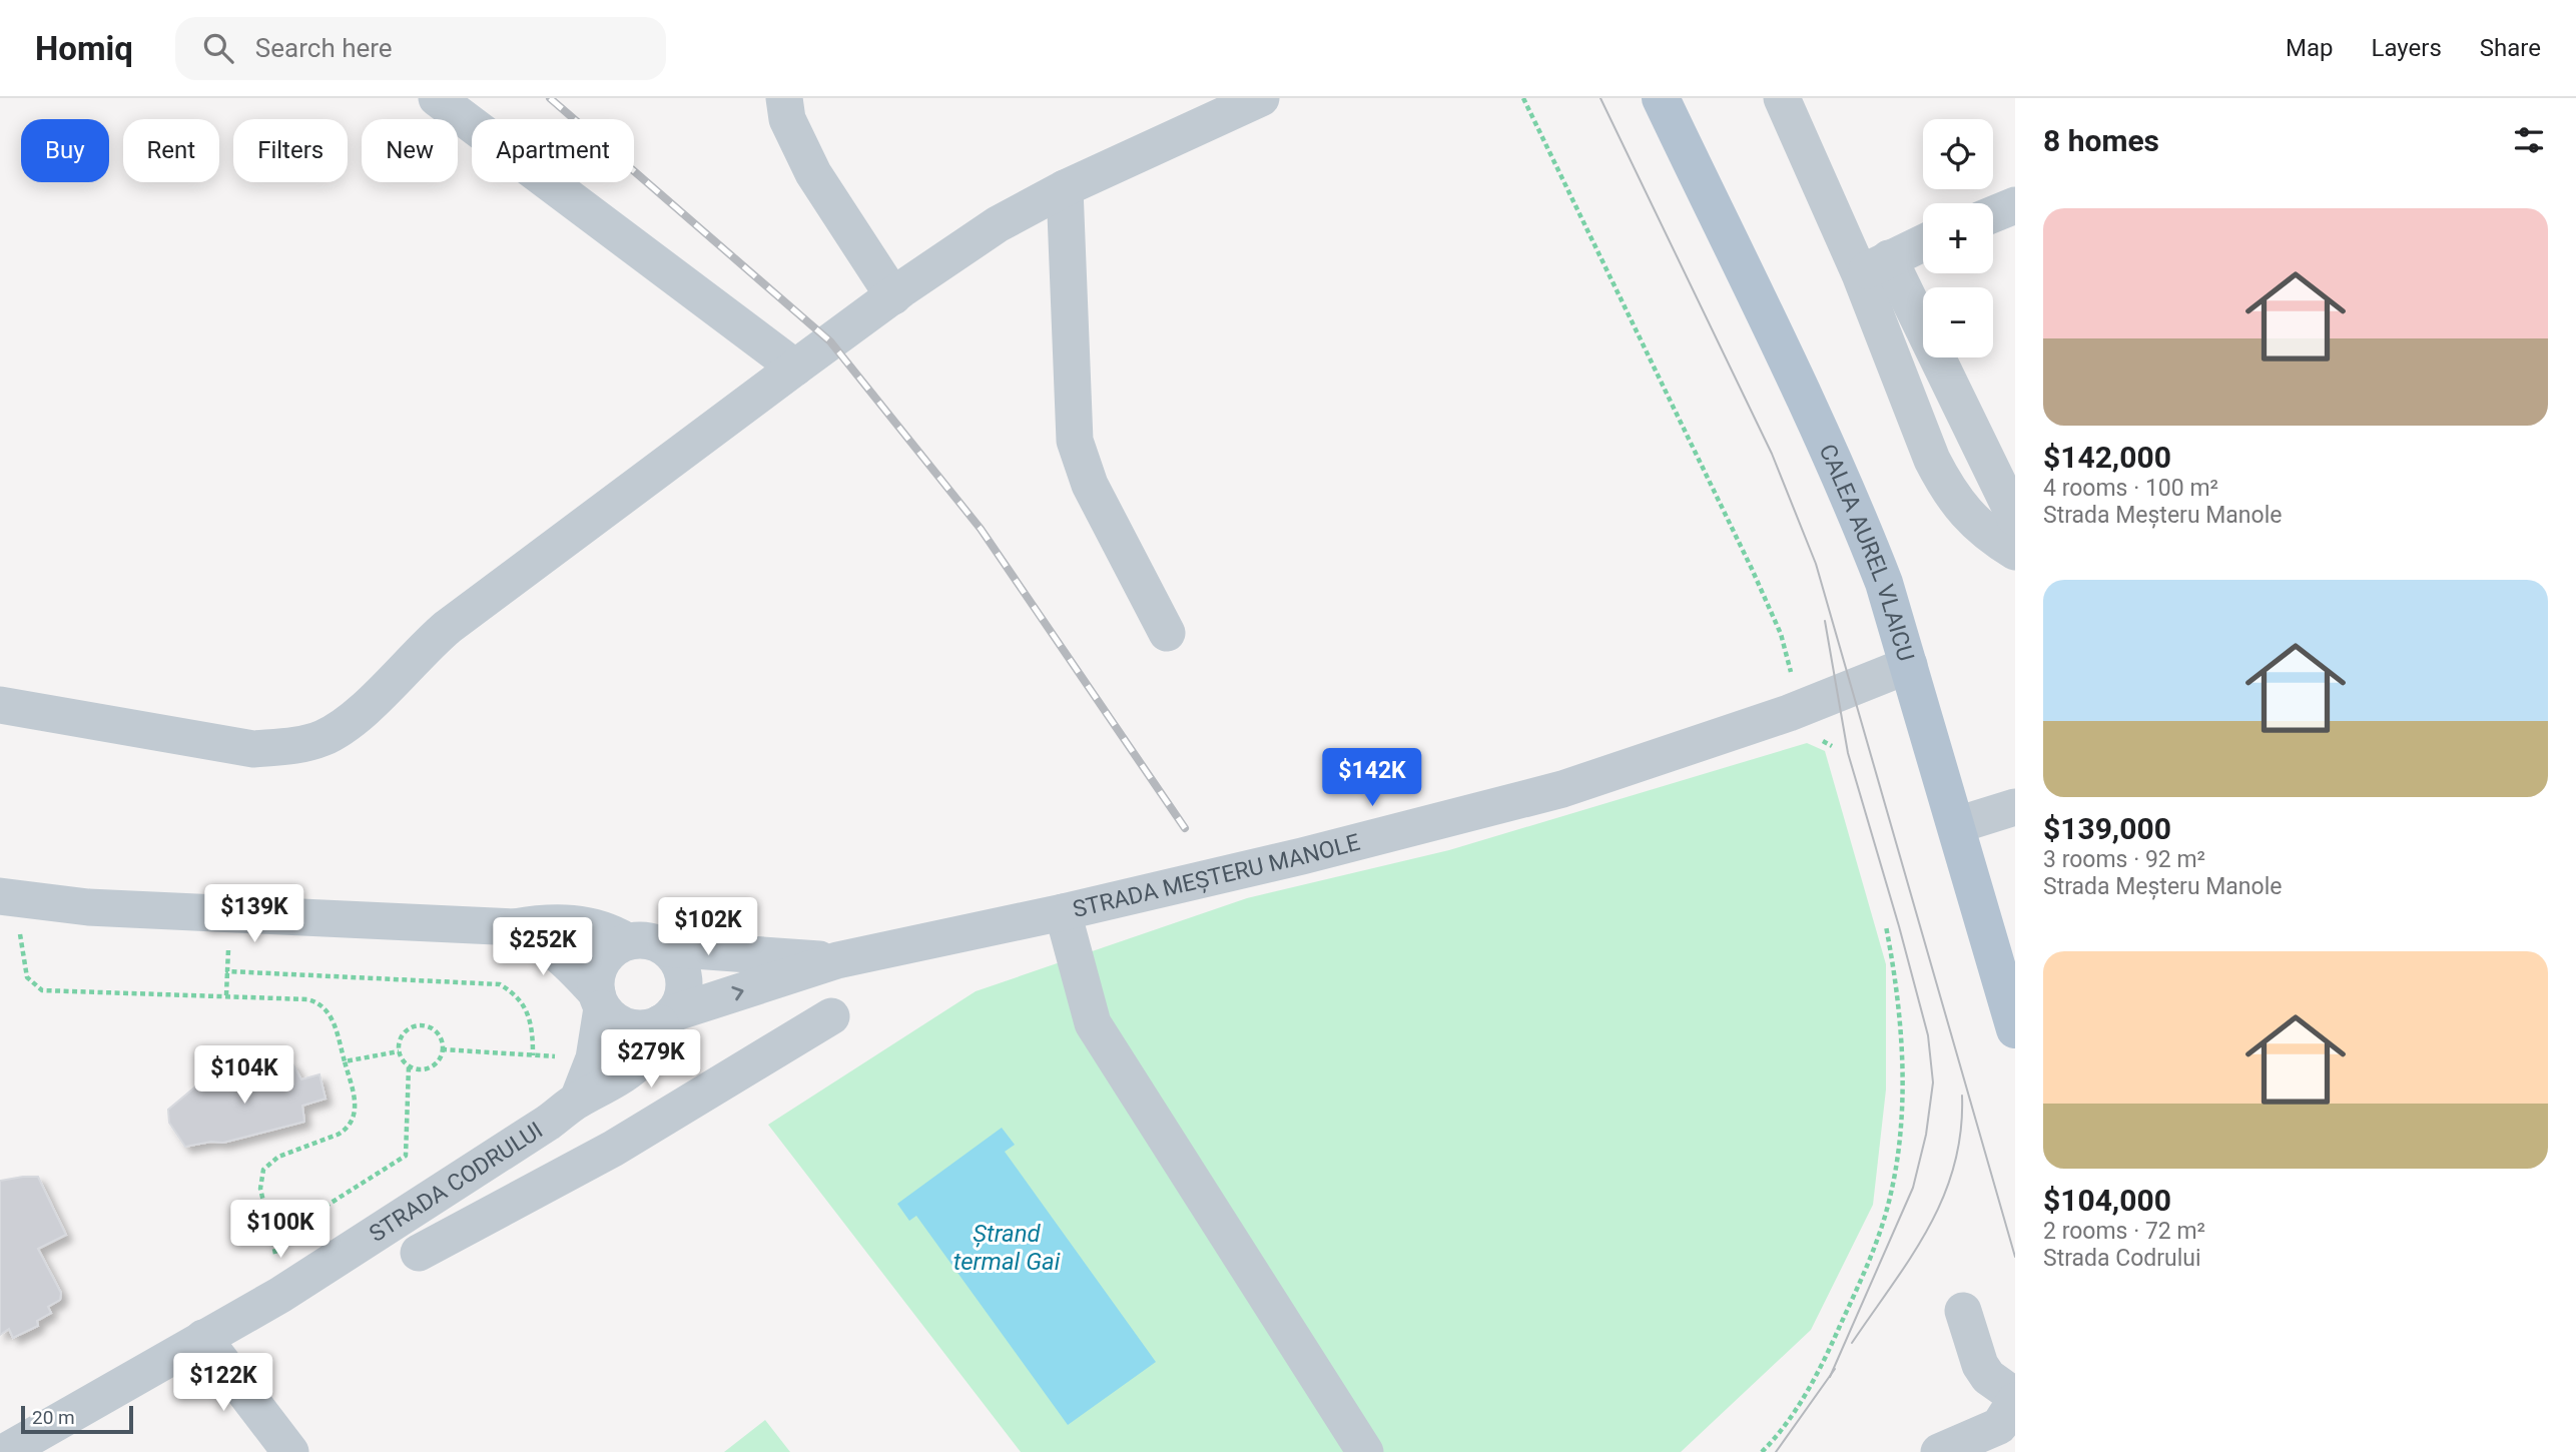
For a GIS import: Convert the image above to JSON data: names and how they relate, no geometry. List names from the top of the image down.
{
  "streets": {
    "main road": ["CALEA AUREL VLAICU"],
    "street": ["STRADA MEȘTERU MANOLE", "STRADA CODRULUI"]
  },
  "crossings": [
    ["CALEA AUREL VLAICU", "STRADA MEȘTERU MANOLE"]
  ],
  "water": ["Ștrand termal Gai"],
  "scale_bar": "20 m",
  "page": {
    "header": "Homiq",
    "search": "Search here",
    "nav": ["Map", "Layers", "Share"],
    "heading": "8 homes",
    "map_buttons": ["+", "−"],
    "chip": [
      "Buy",
      "Rent",
      "Filters",
      "New",
      "Apartment"
    ],
    "list": [
      {
        "name": "$142,000",
        "note": "4 rooms · 100 m² · Strada Meșteru Manole"
      },
      {
        "name": "$139,000",
        "note": "3 rooms · 92 m² · Strada Meșteru Manole"
      },
      {
        "name": "$104,000",
        "note": "2 rooms · 72 m² · Strada Codrului"
      }
    ],
    "price": [
      "$142K",
      "$139K",
      "$102K",
      "$252K",
      "$279K",
      "$104K",
      "$100K",
      "$122K"
    ],
    "scale": "20 m"
  }
}
